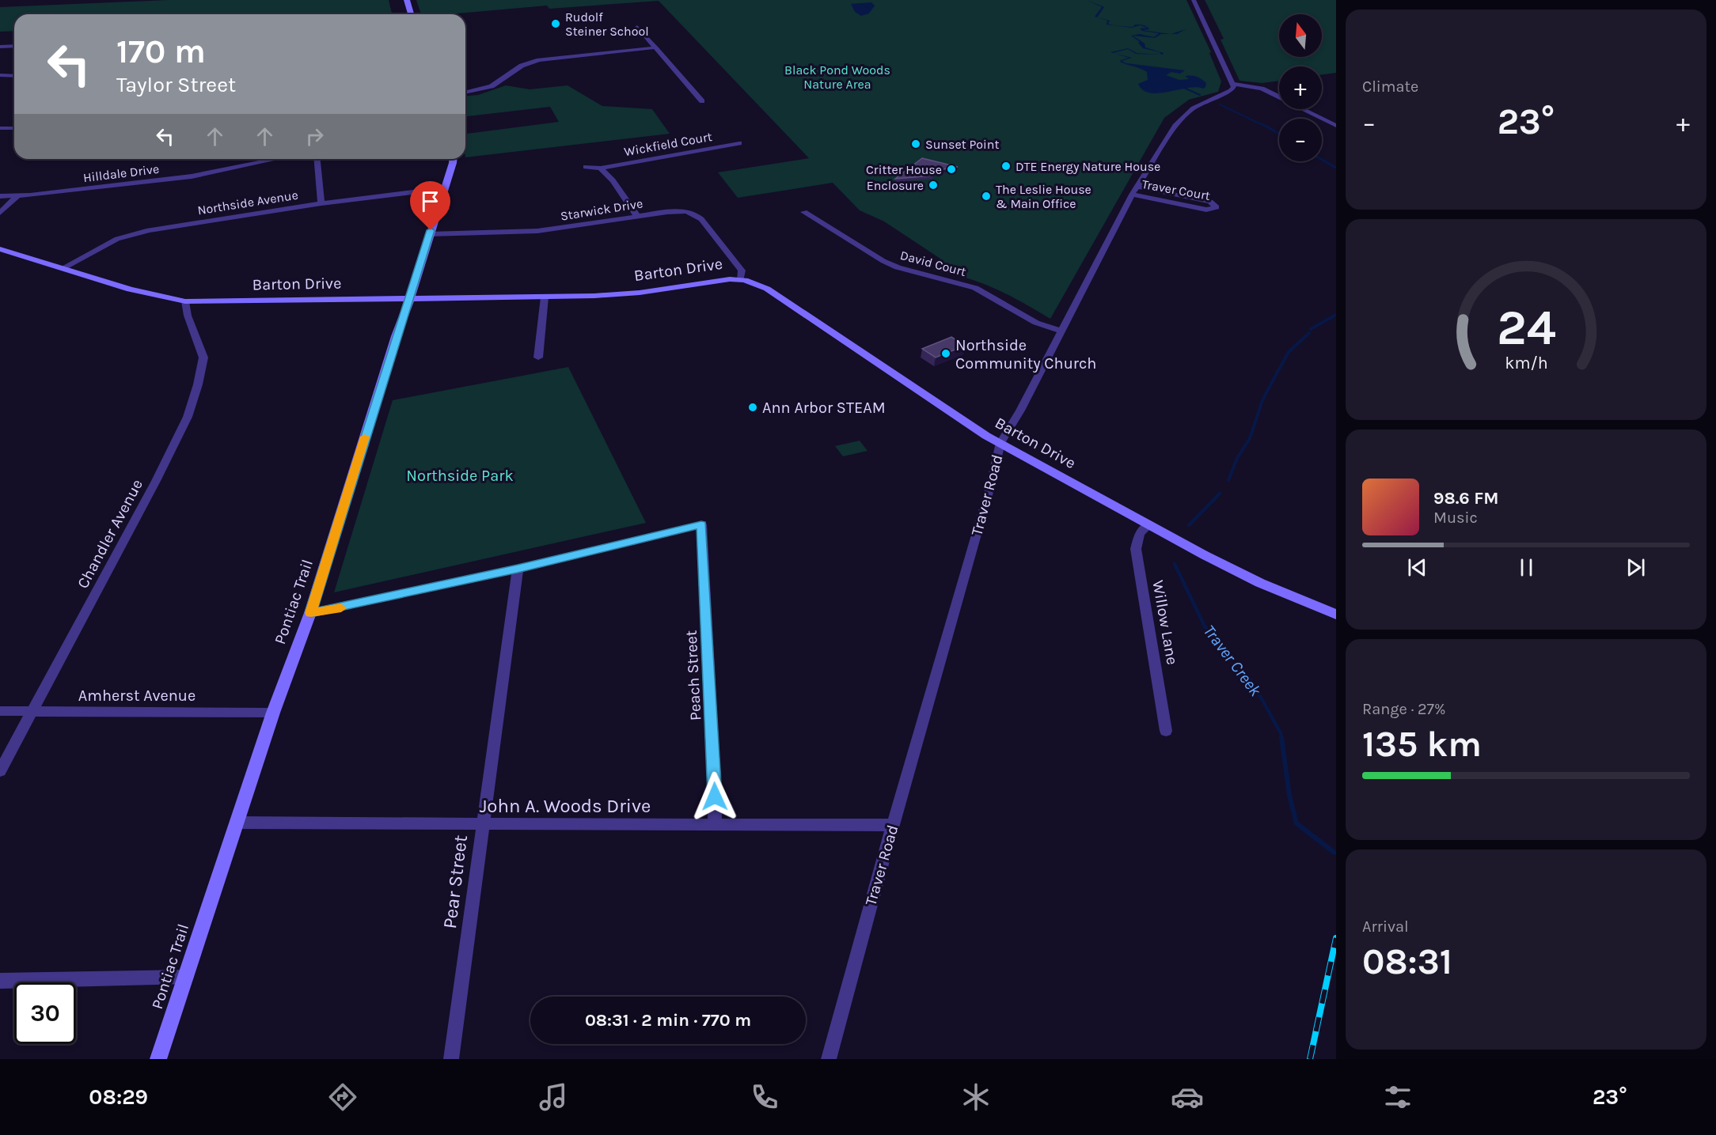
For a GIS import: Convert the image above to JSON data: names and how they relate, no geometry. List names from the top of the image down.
{
  "streets": {
    "main road": ["Barton Drive", "Pontiac Trail"],
    "street": [
      "Wickfield Court",
      "Hilldale Drive",
      "Traver Court",
      "Northside Avenue",
      "Starwick Drive",
      "David Court",
      "Traver Road",
      "Chandler Avenue",
      "Willow Lane",
      "Peach Street",
      "Amherst Avenue",
      "John A. Woods Drive",
      "Pear Street"
    ]
  },
  "crossings": [
    ["Traver Court", "Traver Road"],
    ["Northside Avenue", "Barton Drive"],
    ["Northside Avenue", "Pontiac Trail"],
    ["Starwick Drive", "Barton Drive"],
    ["Starwick Drive", "Pontiac Trail"],
    ["David Court", "Traver Road"],
    ["Barton Drive", "Traver Road"],
    ["Barton Drive", "Chandler Avenue"],
    ["Barton Drive", "Pontiac Trail"],
    ["Barton Drive", "Willow Lane"],
    ["Traver Road", "John A. Woods Drive"],
    ["Chandler Avenue", "Amherst Avenue"],
    ["Pontiac Trail", "Amherst Avenue"],
    ["Pontiac Trail", "John A. Woods Drive"],
    ["Peach Street", "John A. Woods Drive"],
    ["Peach Street", "Pear Street"],
    ["John A. Woods Drive", "Pear Street"]
  ],
  "water": ["Traver Creek"],
  "parks": ["Black Pond Woods Nature Area", "Northside Park"],
  "places": [
    "Rudolf Steiner School",
    "Sunset Point",
    "DTE Energy Nature House",
    "Critter House",
    "Enclosure",
    "The Leslie House & Main Office",
    "Northside Community Church",
    "Ann Arbor STEAM"
  ],
  "north": "top",
  "page": {
    "tile": [
      "Climate",
      ["Range · 27%", "135 km"],
      ["Arrival", "08:31"]
    ],
    "map_buttons": ["+", "−"],
    "turn": ["170 m", "Taylor Street"],
    "heat": ["−", "23°", "+"],
    "song": ["98.6 FM", "Music"],
    "limit": "30",
    "trip": "08:31 · 2 min · 770 m",
    "tabs": ["08:29", "23°"],
    "gauge": ["24", "km/h"]
  }
}
